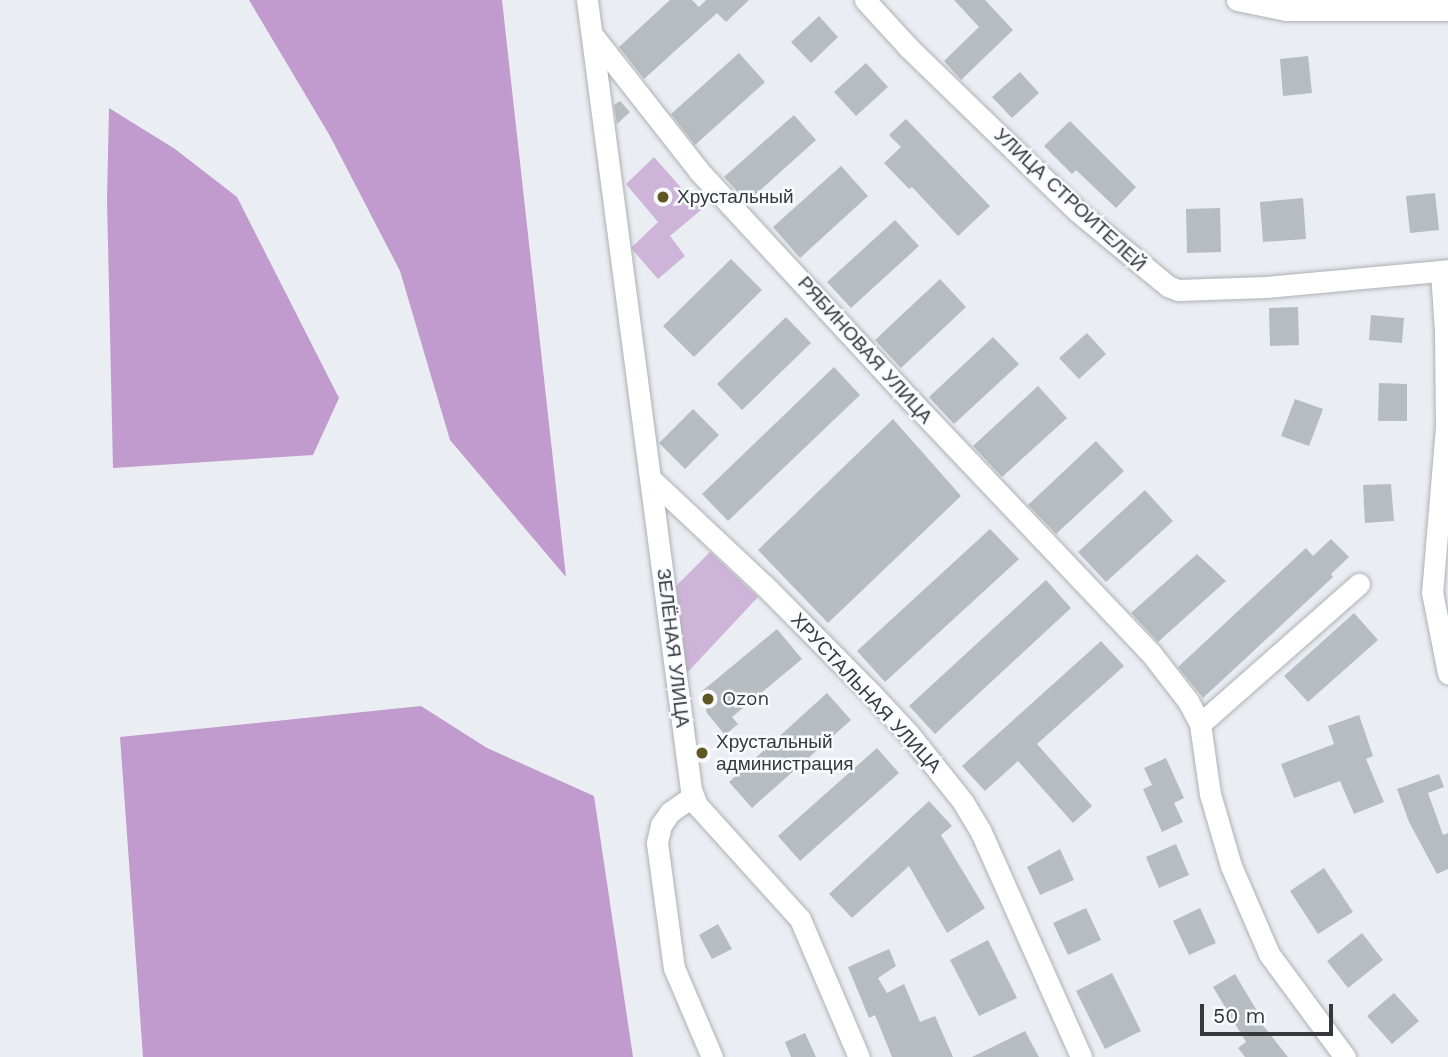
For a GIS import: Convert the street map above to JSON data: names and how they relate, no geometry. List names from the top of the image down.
{
  "streets": {
    "street": [
      "УЛИЦА СТРОИТЕЛЕЙ",
      "РЯБИНОВАЯ УЛИЦА",
      "ЗЕЛЁНАЯ УЛИЦА",
      "ХРУСТАЛЬНАЯ УЛИЦА"
    ]
  },
  "crossings": [
    ["РЯБИНОВАЯ УЛИЦА", "ЗЕЛЁНАЯ УЛИЦА"],
    ["ЗЕЛЁНАЯ УЛИЦА", "ХРУСТАЛЬНАЯ УЛИЦА"]
  ],
  "places": ["Хрустальный", "Ozon", "Хрустальный администрация"],
  "scale_bar": "50 m"
}
